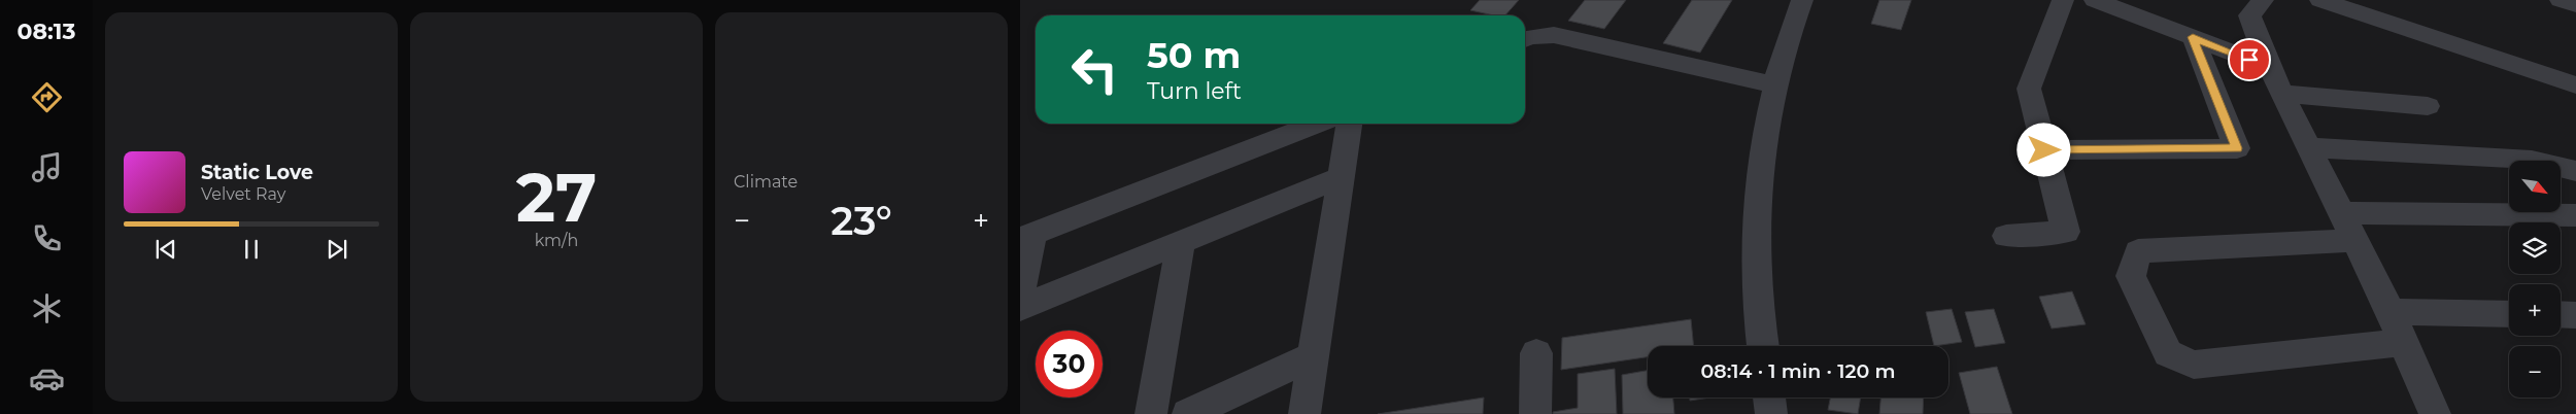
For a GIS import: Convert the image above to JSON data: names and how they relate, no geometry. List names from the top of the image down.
{
  "north": "bottom right",
  "page": {
    "tabs": "08:13",
    "tile": [
      ["27", "km/h"],
      "Climate"
    ],
    "turn": ["50 m", "Turn left"],
    "song": ["Static Love", "Velvet Ray"],
    "map_buttons": ["+", "−"],
    "heat": ["−", "23°", "+"],
    "limit": "30",
    "trip": "08:14 · 1 min · 120 m"
  }
}
